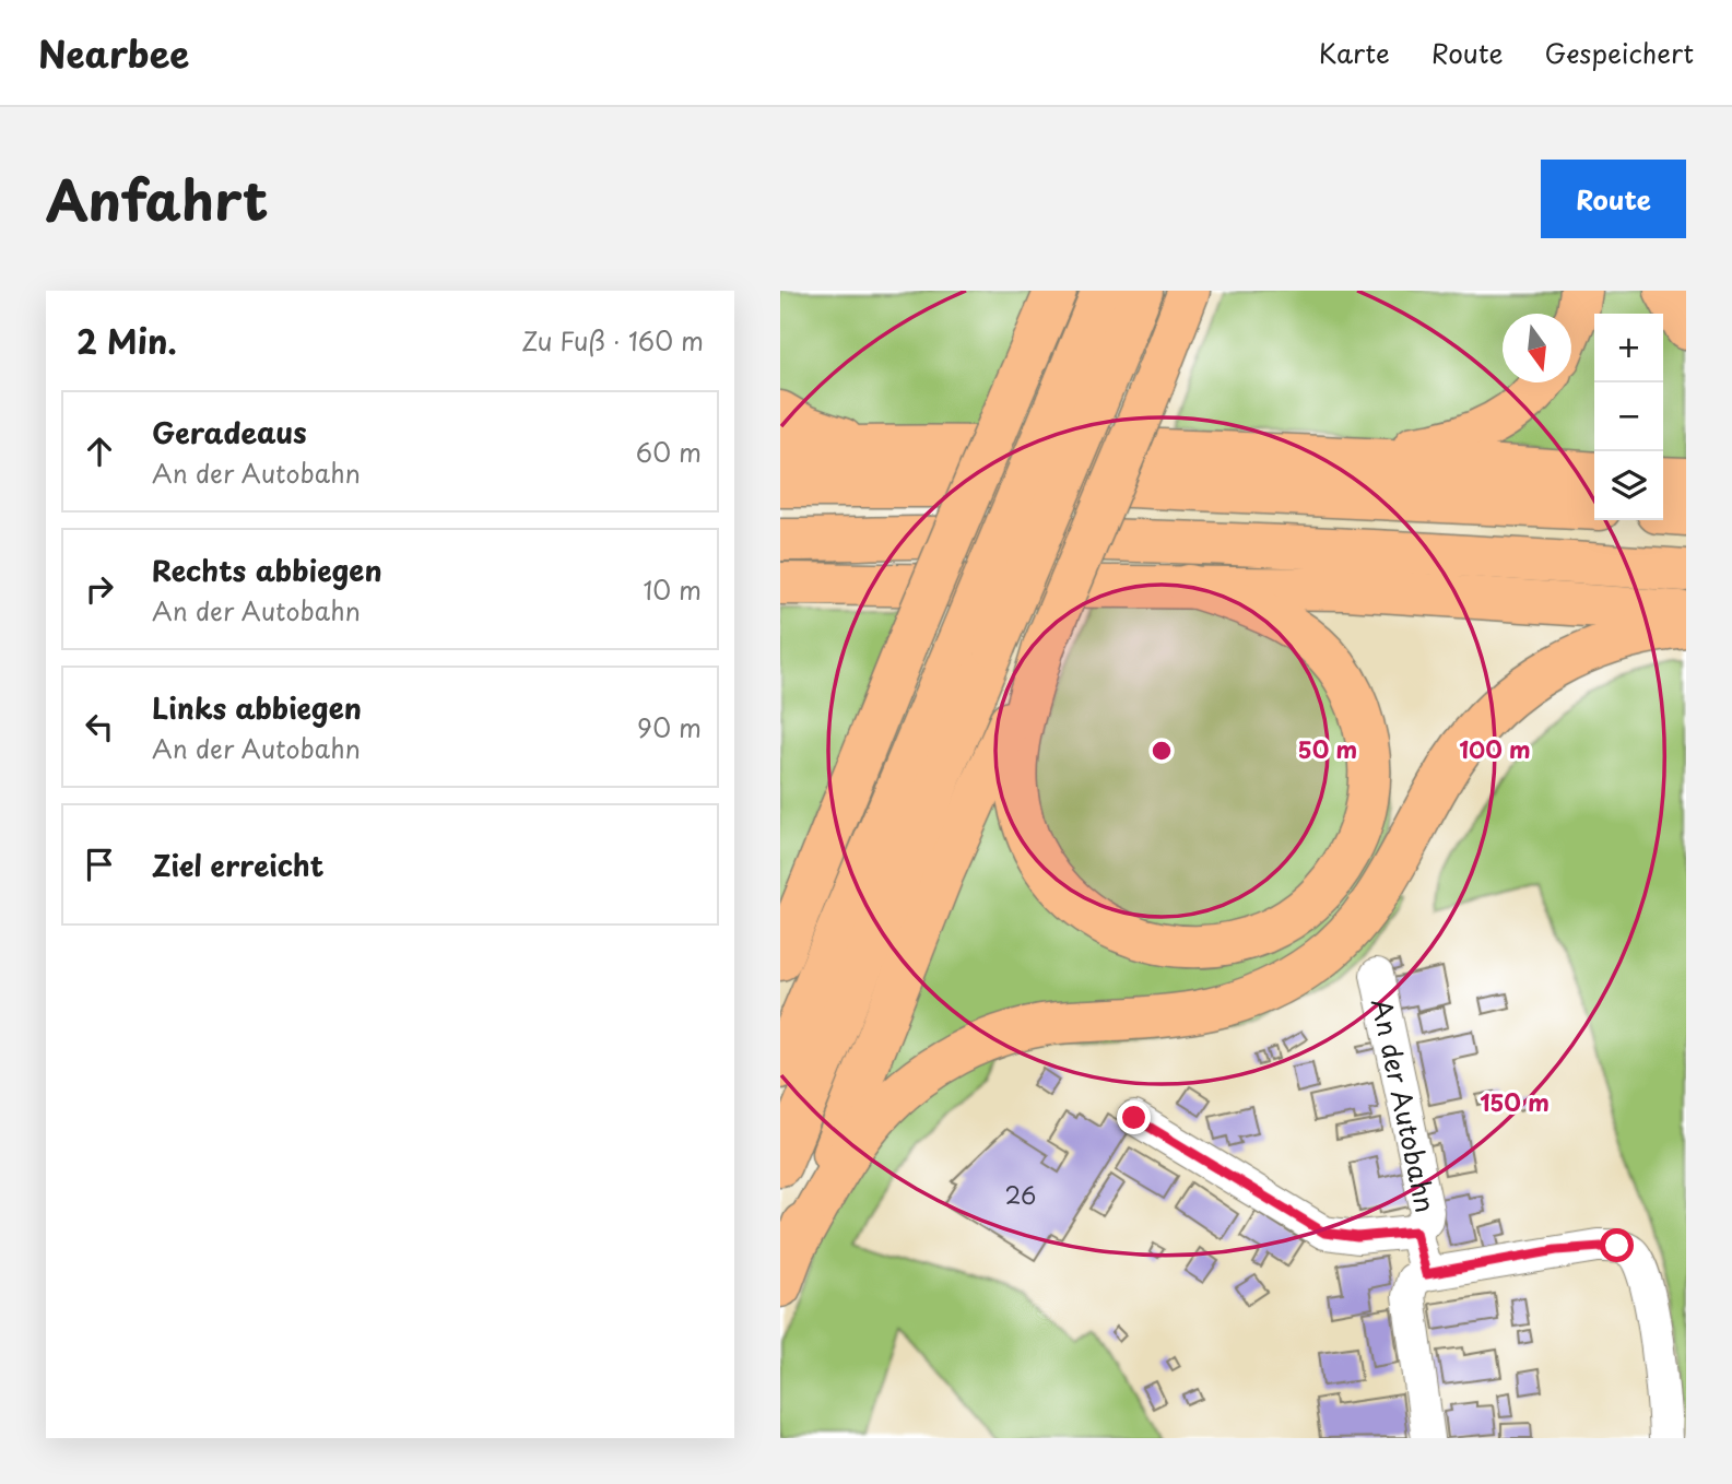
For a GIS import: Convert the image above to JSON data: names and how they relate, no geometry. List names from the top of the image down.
{
  "streets": {
    "street": ["An der Autobahn"]
  },
  "house_numbers": ["26"],
  "north": "bottom",
  "page": {
    "header": "Nearbee",
    "nav": ["Karte", "Route", "Gespeichert"],
    "title": "Anfahrt",
    "buttons": "Route",
    "heading": ["2 Min.", "Zu Fuß · 160 m"],
    "map_buttons": ["+", "−"],
    "list": [
      ["Geradeaus", "An der Autobahn", "60 m"],
      ["Rechts abbiegen", "An der Autobahn", "10 m"],
      ["Links abbiegen", "An der Autobahn", "90 m"],
      "Ziel erreicht"
    ]
  },
  "rings": ["50 m", "100 m", "150 m"]
}
